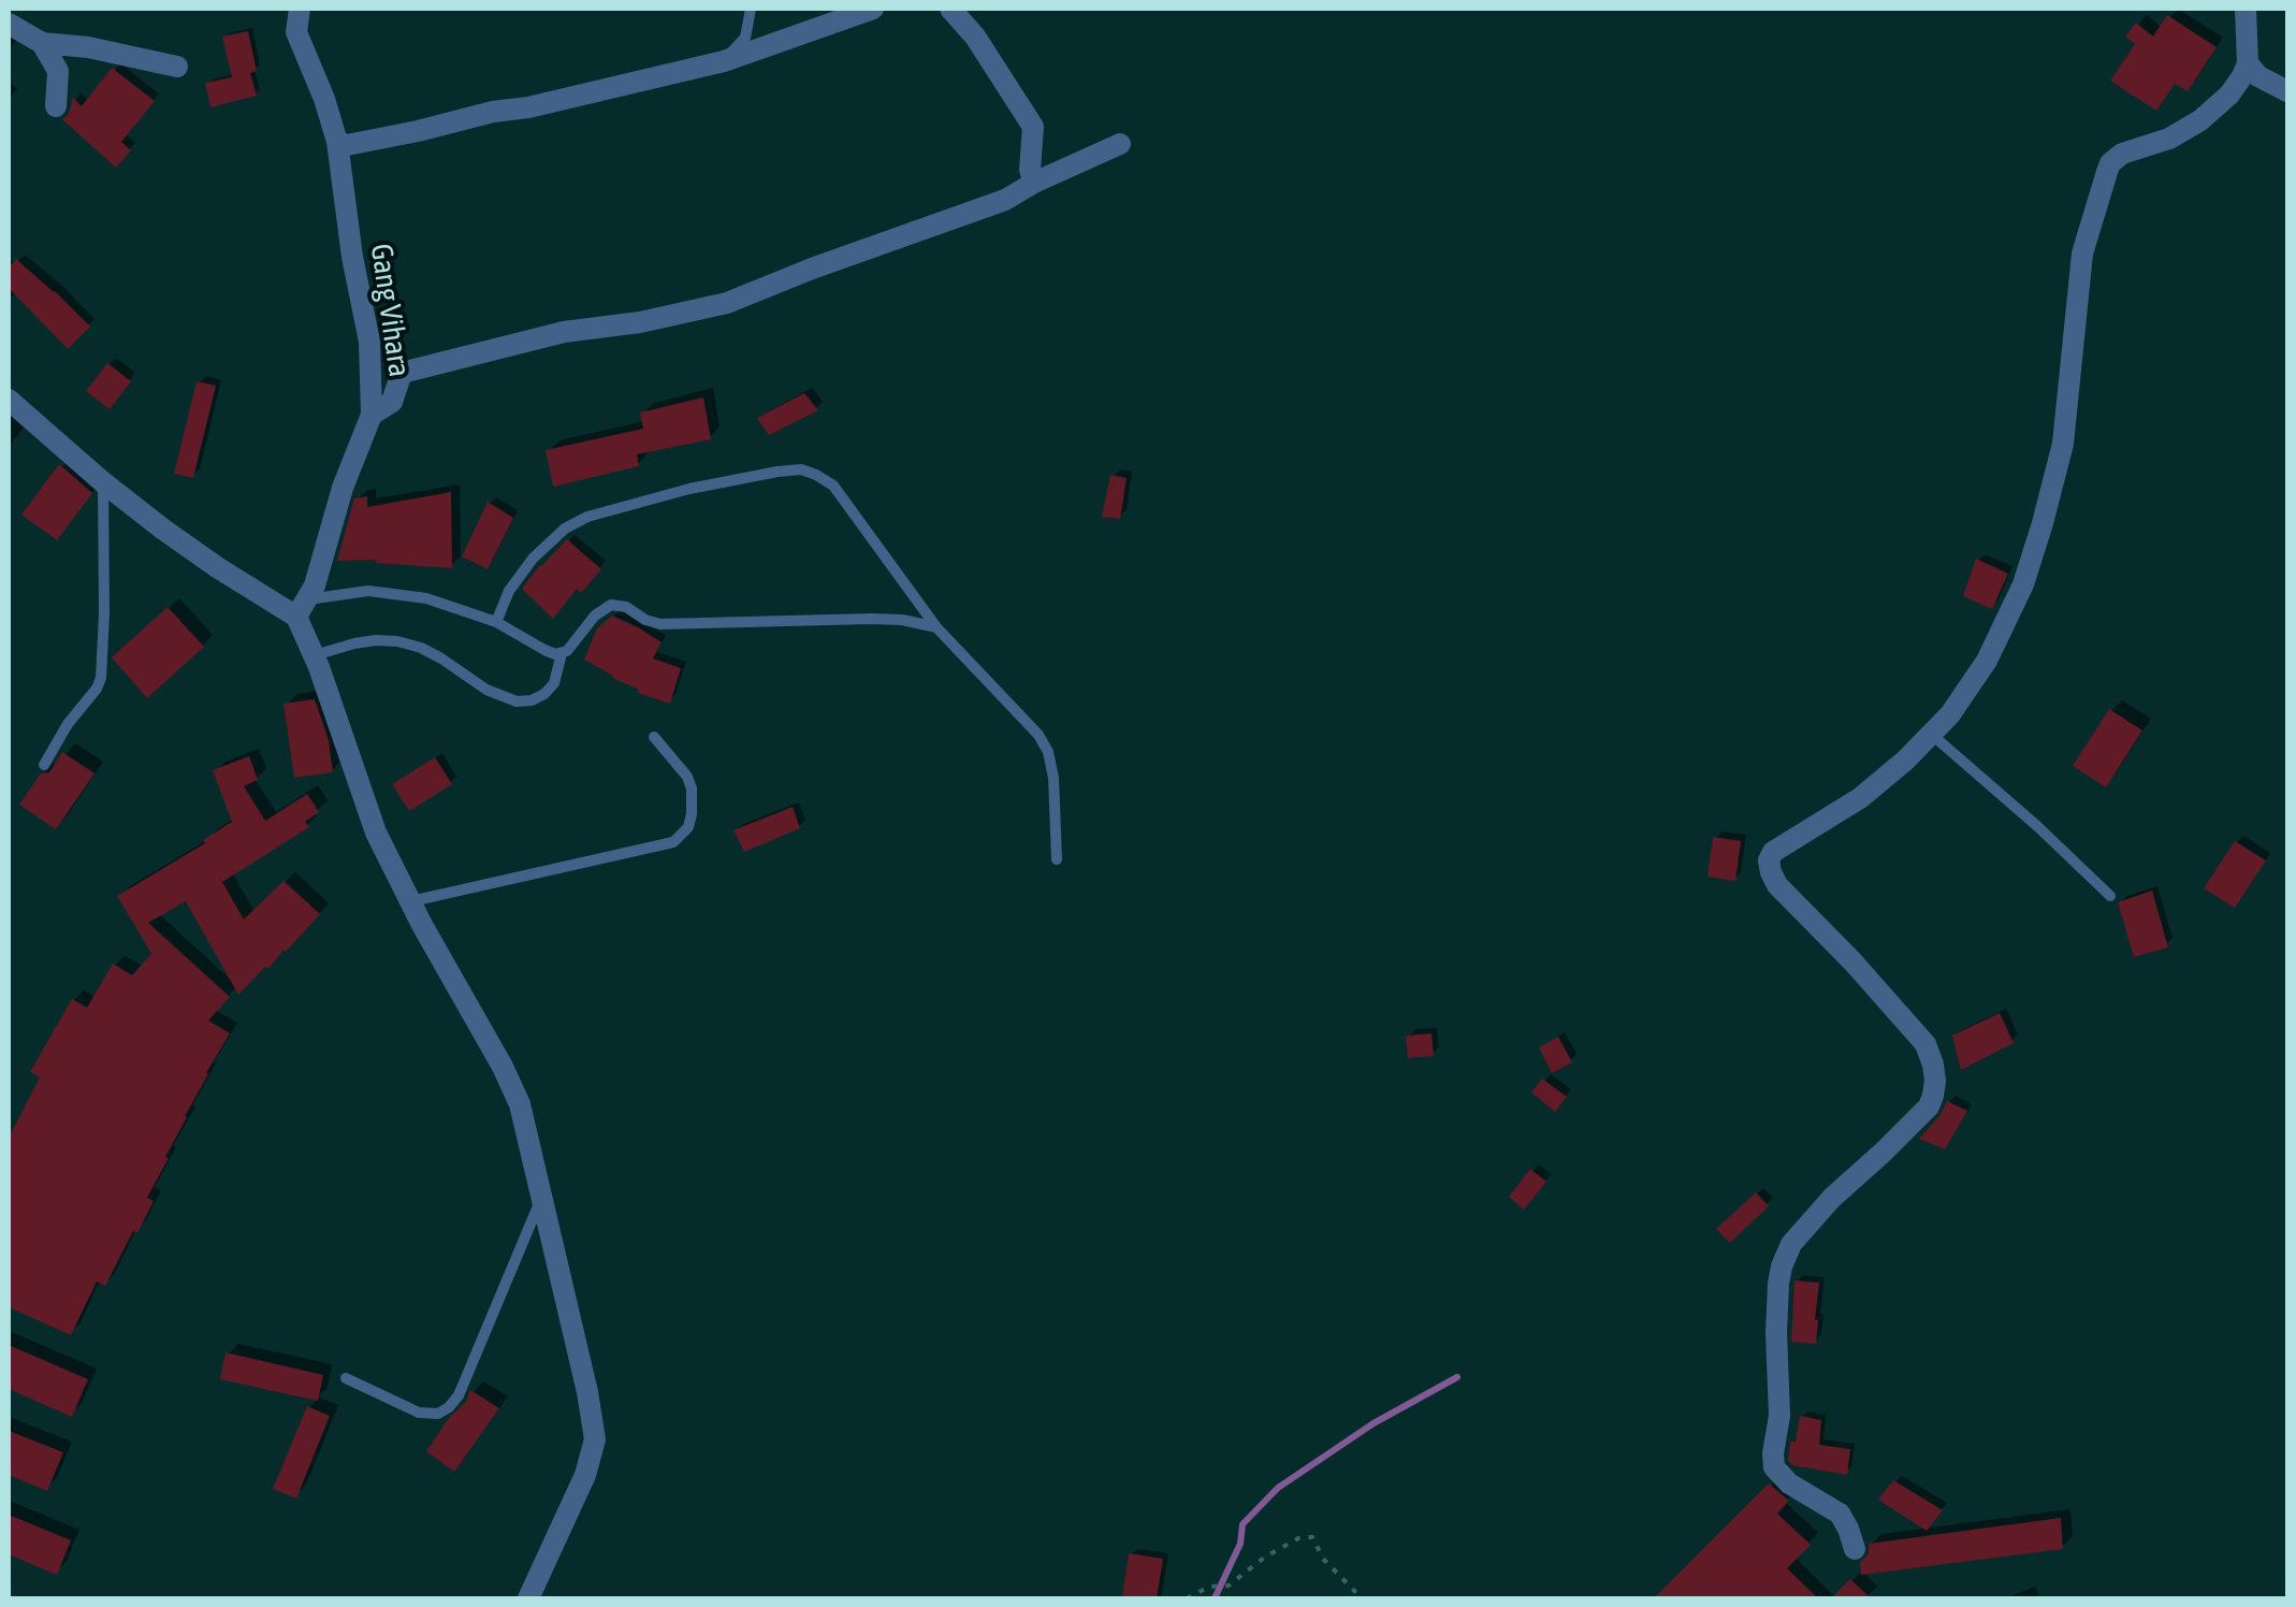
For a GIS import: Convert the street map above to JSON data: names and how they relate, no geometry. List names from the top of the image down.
{
  "streets": {
    "street": ["Gang Vihara"]
  }
}
